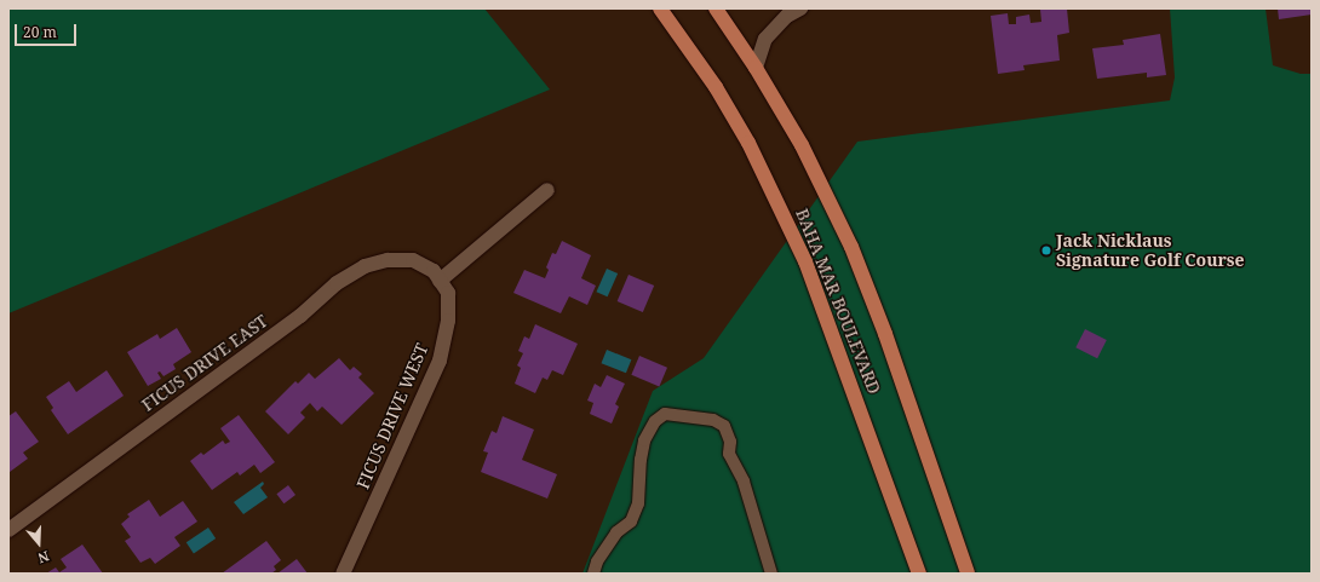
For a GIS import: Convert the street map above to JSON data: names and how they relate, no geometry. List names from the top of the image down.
{
  "streets": {
    "main road": ["BAHA MAR BOULEVARD"],
    "street": ["FICUS DRIVE EAST", "FICUS DRIVE WEST"]
  },
  "crossings": [
    ["FICUS DRIVE EAST", "FICUS DRIVE WEST"]
  ],
  "places": ["Jack Nicklaus Signature Golf Course"],
  "scale_bar": "20 m",
  "north": "bottom"
}
